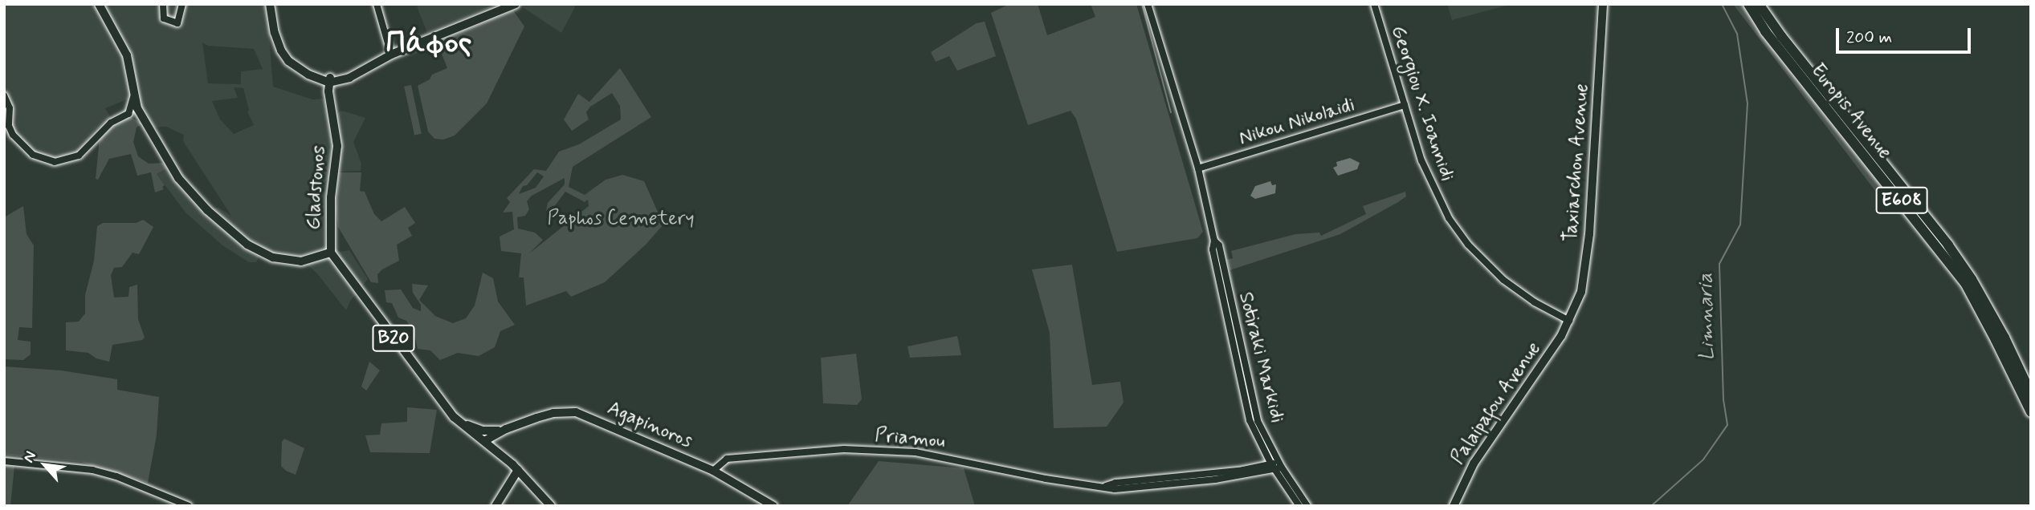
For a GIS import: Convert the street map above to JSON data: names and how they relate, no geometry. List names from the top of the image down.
{
  "streets": {
    "highway": ["Europis Avenue", "E608"],
    "main road": [
      "Taxiarchon Avenue",
      "Gladstonos",
      "B20",
      "Palaipafou Avenue",
      "Agapinoros"
    ],
    "street": [
      "Georgiou X. Ioannidi",
      "Nikou Nikolaidi",
      "Sotiraki Markidi",
      "Priamou"
    ]
  },
  "crossings": [
    ["Georgiou X. Ioannidi", "Nikou Nikolaidi"],
    ["Georgiou X. Ioannidi", "Taxiarchon Avenue"],
    ["Georgiou X. Ioannidi", "Palaipafou Avenue"],
    ["Nikou Nikolaidi", "Sotiraki Markidi"],
    ["Taxiarchon Avenue", "Palaipafou Avenue"],
    ["Gladstonos", "B20"],
    ["Sotiraki Markidi", "Priamou"],
    ["Agapinoros", "Priamou"]
  ],
  "districts": ["Πάφος"],
  "water": ["Limnaria"],
  "parks": ["Paphos Cemetery"],
  "scale_bar": "200 m",
  "north": "top left"
}
